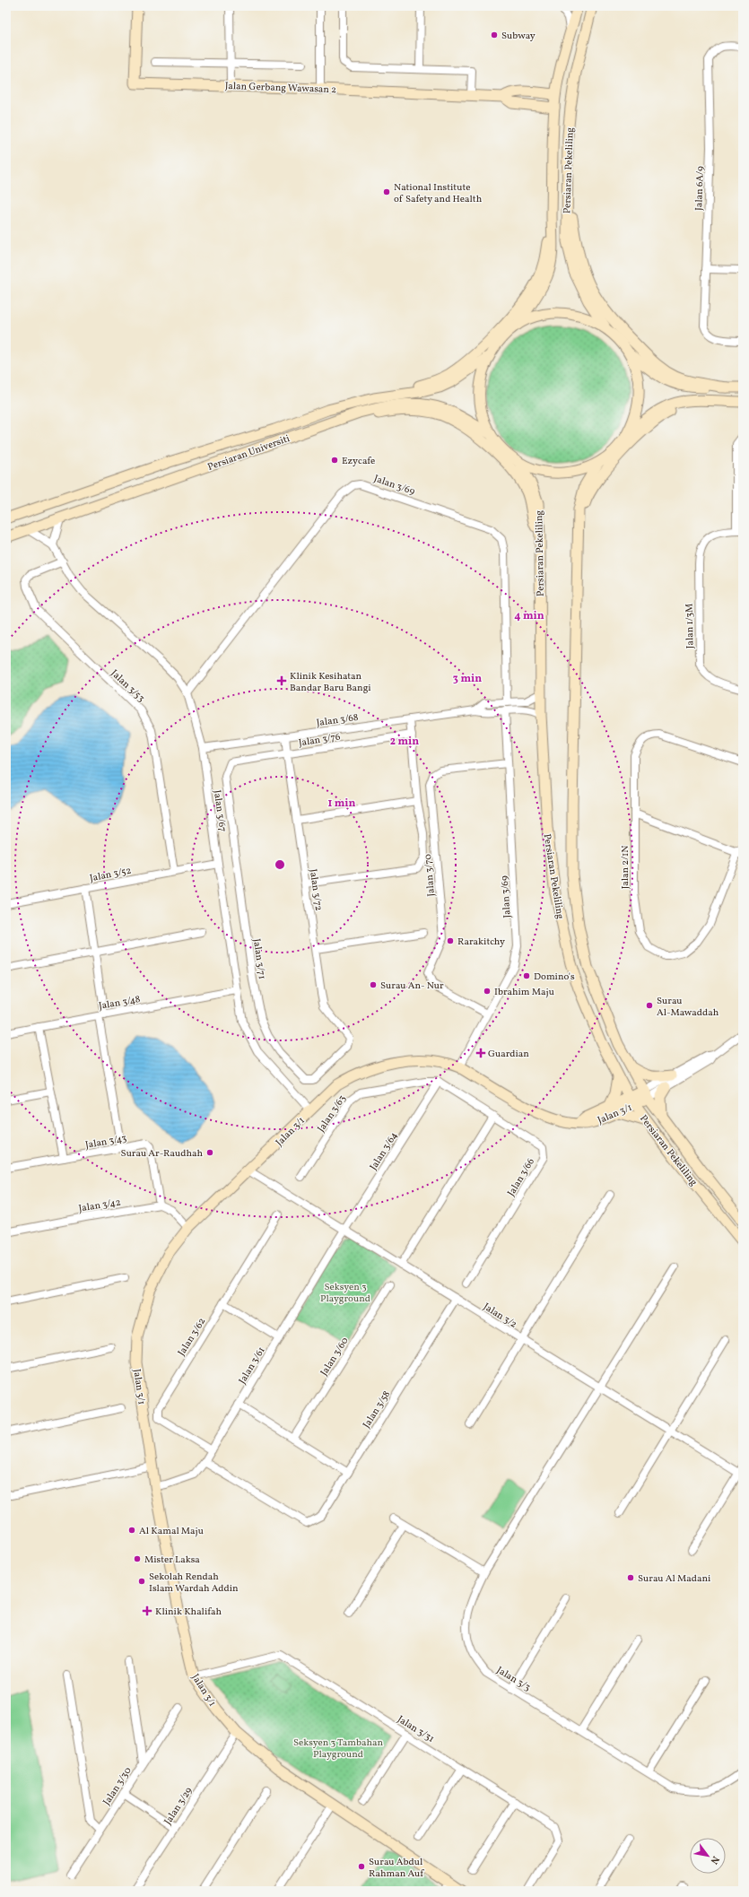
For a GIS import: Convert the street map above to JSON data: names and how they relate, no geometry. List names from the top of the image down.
{
  "streets": {
    "main road": [
      "Jalan Gerbang Wawasan 2",
      "Persiaran Pekeliling",
      "Persiaran Universiti",
      "Jalan 3/1"
    ],
    "street": [
      "Jalan 6A/9",
      "Jalan 3/69",
      "Jalan 1/3M",
      "Jalan 3/53",
      "Jalan 3/68",
      "Jalan 3/76",
      "Jalan 3/67",
      "Jalan 2/1N",
      "Jalan 3/52",
      "Jalan 3/70",
      "Jalan 3/72",
      "Jalan 3/71",
      "Jalan 3/48",
      "Jalan 3/63",
      "Jalan 3/43",
      "Jalan 3/64",
      "Jalan 3/66",
      "Jalan 3/42",
      "Jalan 3/2",
      "Jalan 3/62",
      "Jalan 3/60",
      "Jalan 3/61",
      "Jalan 3/58",
      "Jalan 3/3",
      "Jalan 3/31",
      "Jalan 3/30",
      "Jalan 3/29"
    ]
  },
  "crossings": [
    ["Jalan Gerbang Wawasan 2", "Persiaran Pekeliling"],
    ["Persiaran Pekeliling", "Jalan 3/68"],
    ["Persiaran Pekeliling", "Jalan 3/1"],
    ["Jalan 3/69", "Jalan 3/68"],
    ["Jalan 3/69", "Jalan 3/67"],
    ["Jalan 3/69", "Jalan 3/70"],
    ["Jalan 3/69", "Jalan 3/1"],
    ["Jalan 3/53", "Jalan 3/67"],
    ["Jalan 3/53", "Jalan 3/52"],
    ["Jalan 3/68", "Jalan 3/67"],
    ["Jalan 3/68", "Jalan 3/72"],
    ["Jalan 3/76", "Jalan 3/72"],
    ["Jalan 3/76", "Jalan 3/71"],
    ["Jalan 3/67", "Jalan 3/52"],
    ["Jalan 3/67", "Jalan 3/48"],
    ["Jalan 3/67", "Jalan 3/1"],
    ["Jalan 3/72", "Jalan 3/71"],
    ["Jalan 3/63", "Jalan 3/64"],
    ["Jalan 3/63", "Jalan 3/66"],
    ["Jalan 3/1", "Jalan 3/2"],
    ["Jalan 3/1", "Jalan 3/61"],
    ["Jalan 3/1", "Jalan 3/31"],
    ["Jalan 3/1", "Jalan 3/29"],
    ["Jalan 3/43", "Jalan 3/42"],
    ["Jalan 3/64", "Jalan 3/66"],
    ["Jalan 3/64", "Jalan 3/2"],
    ["Jalan 3/64", "Jalan 3/61"],
    ["Jalan 3/2", "Jalan 3/61"],
    ["Jalan 3/2", "Jalan 3/58"],
    ["Jalan 3/2", "Jalan 3/3"],
    ["Jalan 3/62", "Jalan 3/61"],
    ["Jalan 3/61", "Jalan 3/58"]
  ],
  "parks": ["Seksyen 3 Playground", "Seksyen 3 Tambahan Playground"],
  "places": {
    "other": [
      "Subway",
      "National Institute of Safety and Health",
      "Ezycafe",
      "Rarakitchy",
      "Domino's",
      "Surau An- Nur",
      "Ibrahim Maju",
      "Surau Al-Mawaddah",
      "Surau Ar-Raudhah",
      "Al Kamal Maju",
      "Mister Laksa",
      "Surau Al Madani",
      "Sekolah Rendah Islam Wardah Addin",
      "Surau Abdul Rahman Auf"
    ],
    "health": ["Klinik Kesihatan Bandar Baru Bangi", "Guardian", "Klinik Khalifah"]
  },
  "north": "bottom right",
  "rings": [
    "4 min",
    "3 min",
    "2 min",
    "1 min"
  ]
}
